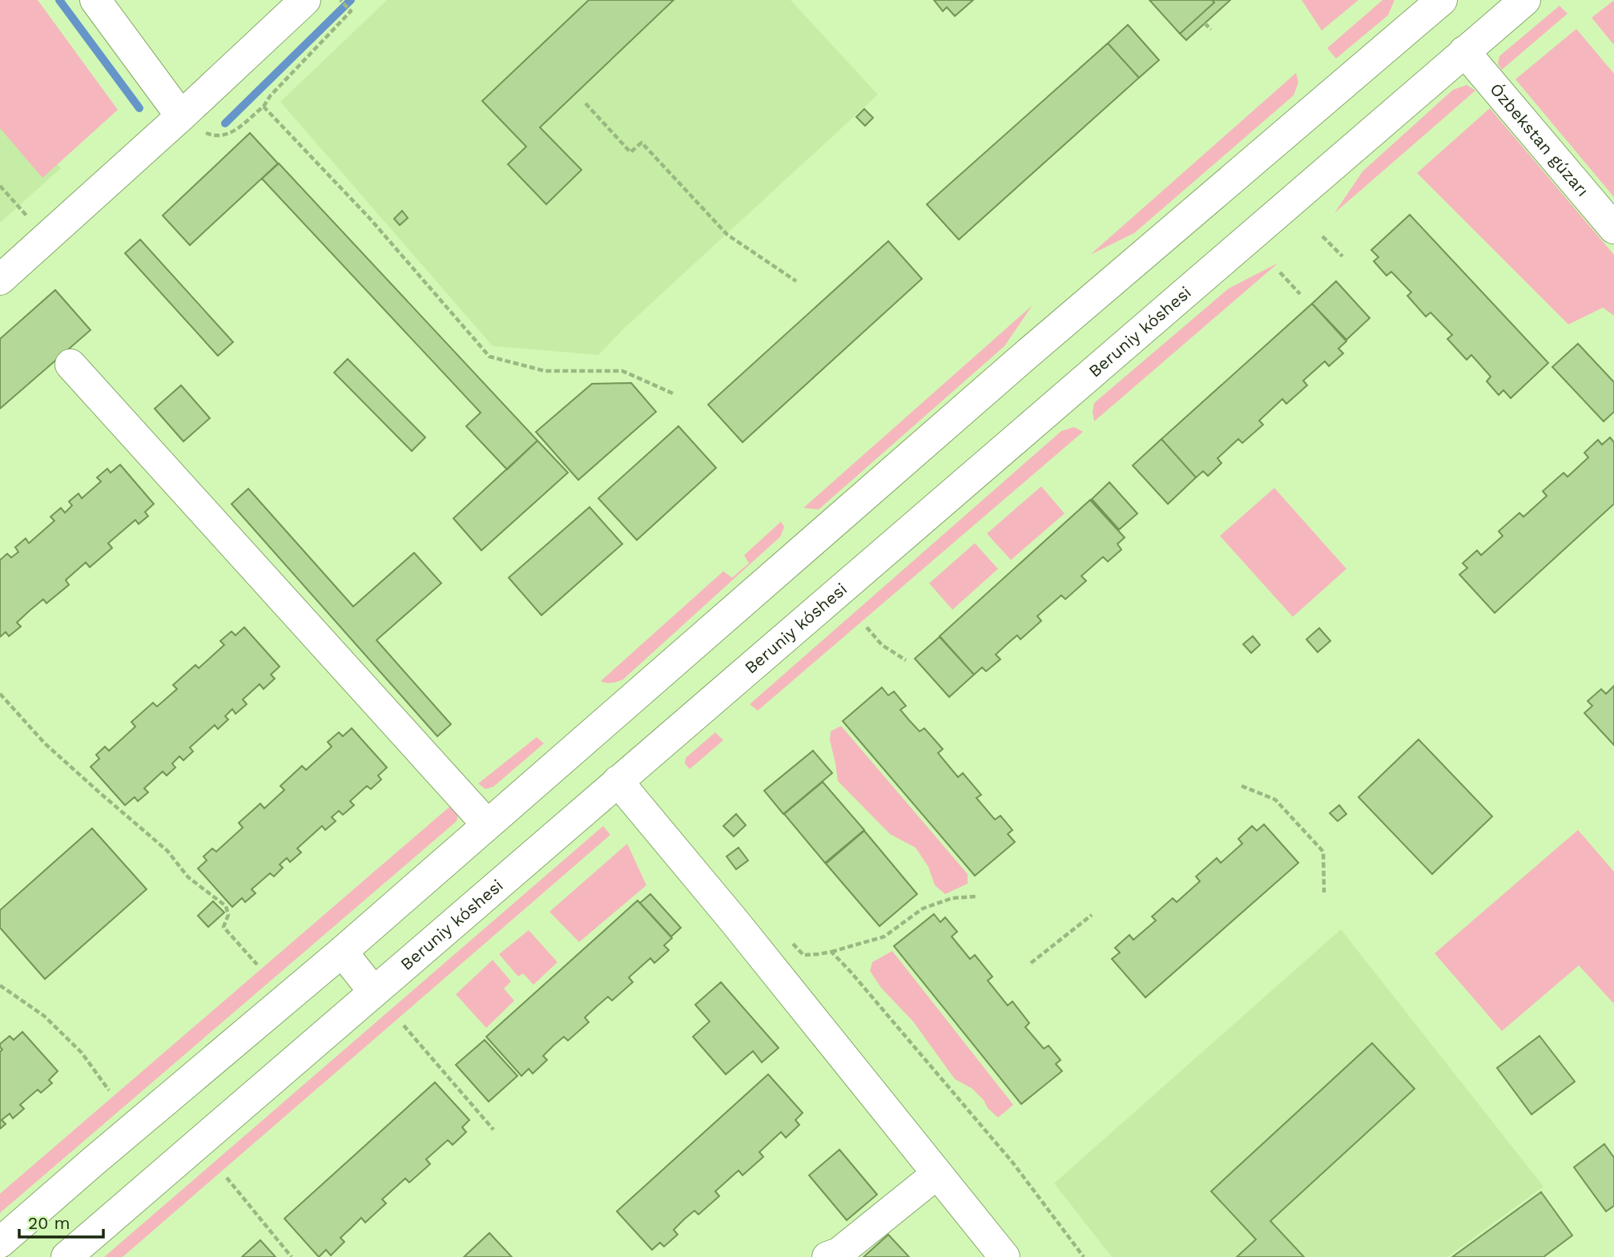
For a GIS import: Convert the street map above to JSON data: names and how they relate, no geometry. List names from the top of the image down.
{
  "streets": {
    "main road": ["Ózbekstan gúzarı", "Beruniy kóshesi"]
  },
  "crossings": [
    ["Ózbekstan gúzarı", "Beruniy kóshesi"]
  ],
  "scale_bar": "20 m"
}
